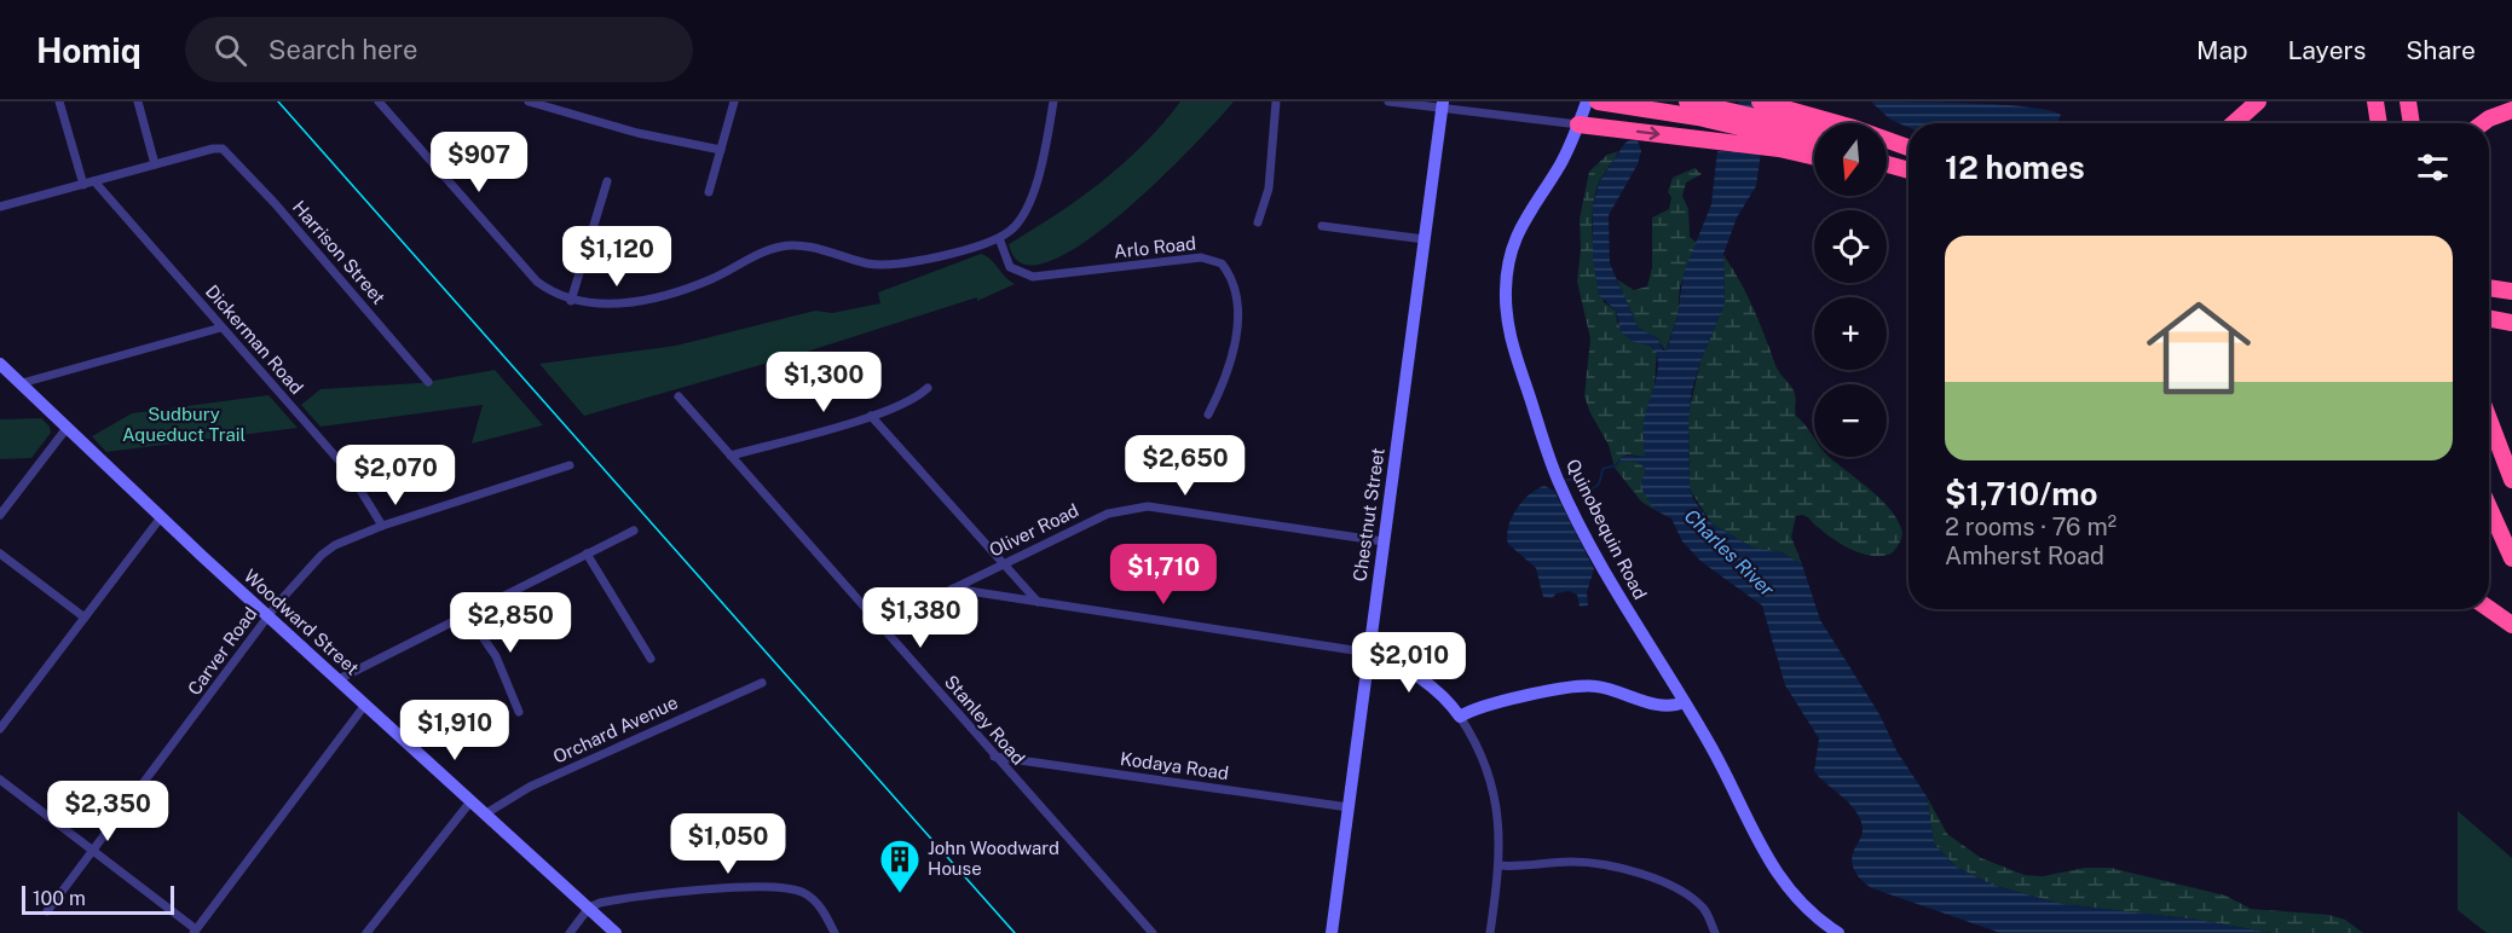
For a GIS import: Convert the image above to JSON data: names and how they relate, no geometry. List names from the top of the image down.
{
  "streets": {
    "main road": ["Chestnut Street", "Quinobequin Road", "Woodward Street"],
    "street": [
      "Arlo Road",
      "Harrison Street",
      "Dickerman Road",
      "Oliver Road",
      "Carver Road",
      "Stanley Road",
      "Orchard Avenue",
      "Kodaya Road"
    ]
  },
  "crossings": [
    ["Dickerman Road", "Carver Road"],
    ["Chestnut Street", "Oliver Road"],
    ["Chestnut Street", "Kodaya Road"],
    ["Oliver Road", "Stanley Road"],
    ["Woodward Street", "Carver Road"],
    ["Woodward Street", "Orchard Avenue"],
    ["Stanley Road", "Kodaya Road"]
  ],
  "water": ["Charles River"],
  "parks": ["Sudbury Aqueduct Trail"],
  "places": {
    "building": ["John Woodward House"]
  },
  "scale_bar": "100 m",
  "north": "bottom",
  "page": {
    "header": "Homiq",
    "search": "Search here",
    "nav": ["Map", "Layers", "Share"],
    "map_buttons": ["+", "−"],
    "heading": "12 homes",
    "price": [
      "$907",
      "$1,120",
      "$1,300",
      "$2,650",
      "$2,070",
      "$1,710",
      "$1,380",
      "$2,850",
      "$2,010",
      "$1,910",
      "$2,350",
      "$1,050"
    ],
    "list": [
      {
        "name": "$1,710/mo",
        "note": "2 rooms · 76 m² · Amherst Road"
      }
    ],
    "scale": "100 m"
  }
}
